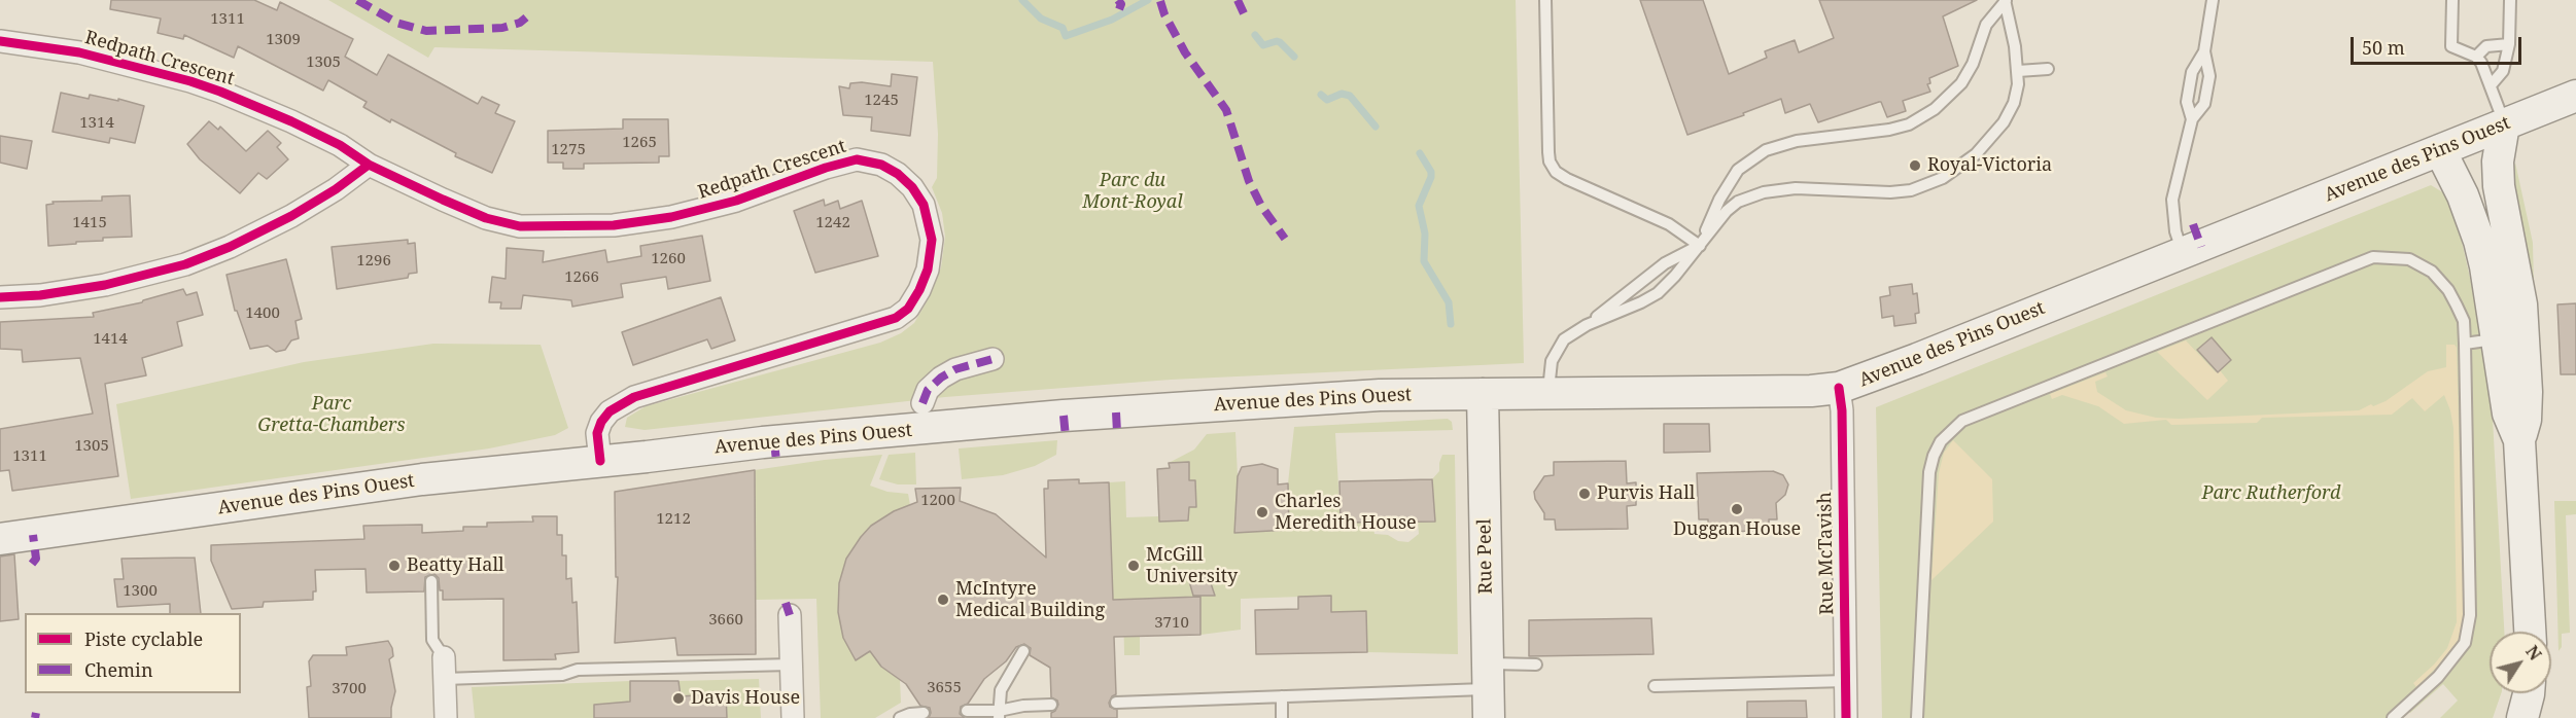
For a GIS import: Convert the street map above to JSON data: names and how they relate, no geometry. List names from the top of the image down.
{
  "streets": {
    "main road": ["Avenue des Pins Ouest", "Rue Peel"],
    "street": ["Redpath Crescent", "Rue McTavish"]
  },
  "crossings": [
    ["Redpath Crescent", "Avenue des Pins Ouest"],
    ["Avenue des Pins Ouest", "Rue McTavish"],
    ["Avenue des Pins Ouest", "Rue Peel"]
  ],
  "parks": ["Parc du Mont-Royal", "Parc Gretta-Chambers", "Parc Rutherford"],
  "places": [
    "Royal-Victoria",
    "Purvis Hall",
    "Duggan House",
    "Charles Meredith House",
    "Beatty Hall",
    "McGill University",
    "McIntyre Medical Building",
    "Davis House"
  ],
  "house_numbers": [
    "1311",
    "1309",
    "1305",
    "1245",
    "1314",
    "1265",
    "1275",
    "1415",
    "1242",
    "1260",
    "1296",
    "1266",
    "1400",
    "1414",
    "1305",
    "1311",
    "1200",
    "1212",
    "1300",
    "3660",
    "3710",
    "3655",
    "3700"
  ],
  "legend": ["Piste cyclable", "Chemin"],
  "scale_bar": "50 m",
  "north": "top right"
}
